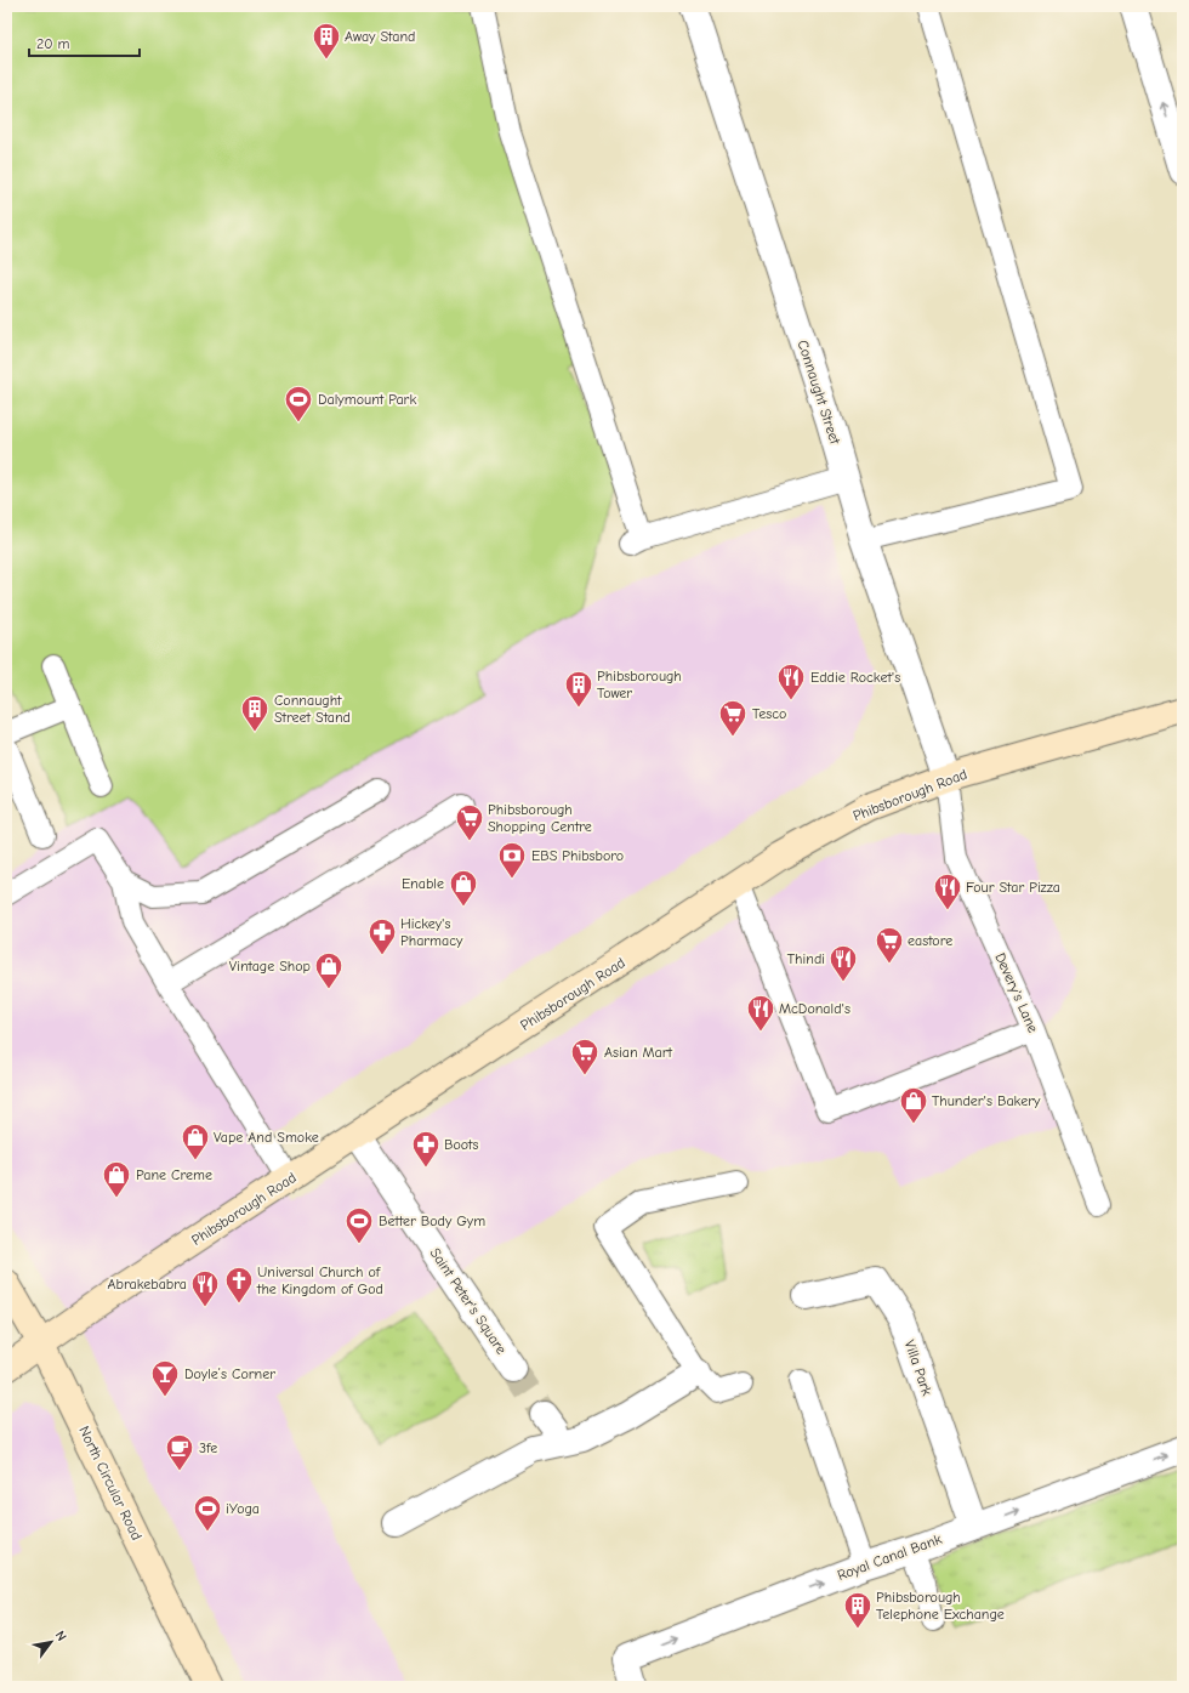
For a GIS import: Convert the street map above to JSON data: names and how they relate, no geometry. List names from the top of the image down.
{
  "streets": {
    "main road": ["Phibsborough Road", "North Circular Road"],
    "street": [
      "Connaught Street",
      "Saint Peter's Square",
      "Villa Park",
      "Royal Canal Bank"
    ],
    "lane": ["Devery's Lane"]
  },
  "crossings": [
    ["Connaught Street", "Phibsborough Road"],
    ["Connaught Street", "Devery's Lane"],
    ["Phibsborough Road", "Devery's Lane"],
    ["Phibsborough Road", "Saint Peter's Square"],
    ["Phibsborough Road", "North Circular Road"],
    ["Villa Park", "Royal Canal Bank"]
  ],
  "places": {
    "building": [
      "Away Stand",
      "Phibsborough Tower",
      "Connaught Street Stand",
      "Phibsborough Telephone Exchange"
    ],
    "sports": ["Dalymount Park", "Better Body Gym", "iYoga"],
    "restaurant": [
      "Eddie Rocket's",
      "Four Star Pizza",
      "Thindi",
      "McDonald's",
      "Abrakebabra"
    ],
    "supermarket": [
      "Tesco",
      "Phibsborough Shopping Centre",
      "eastore",
      "Asian Mart"
    ],
    "bank": ["EBS Phibsboro"],
    "shop": [
      "Enable",
      "Vintage Shop",
      "Thunder's Bakery",
      "Vape And Smoke",
      "Pane Creme"
    ],
    "pharmacy": ["Hickey's Pharmacy", "Boots"],
    "church": ["Universal Church of the Kingdom of God"],
    "bar": ["Doyle’s Corner"],
    "cafe": ["3fe"]
  },
  "scale_bar": "20 m",
  "north": "top right"
}
